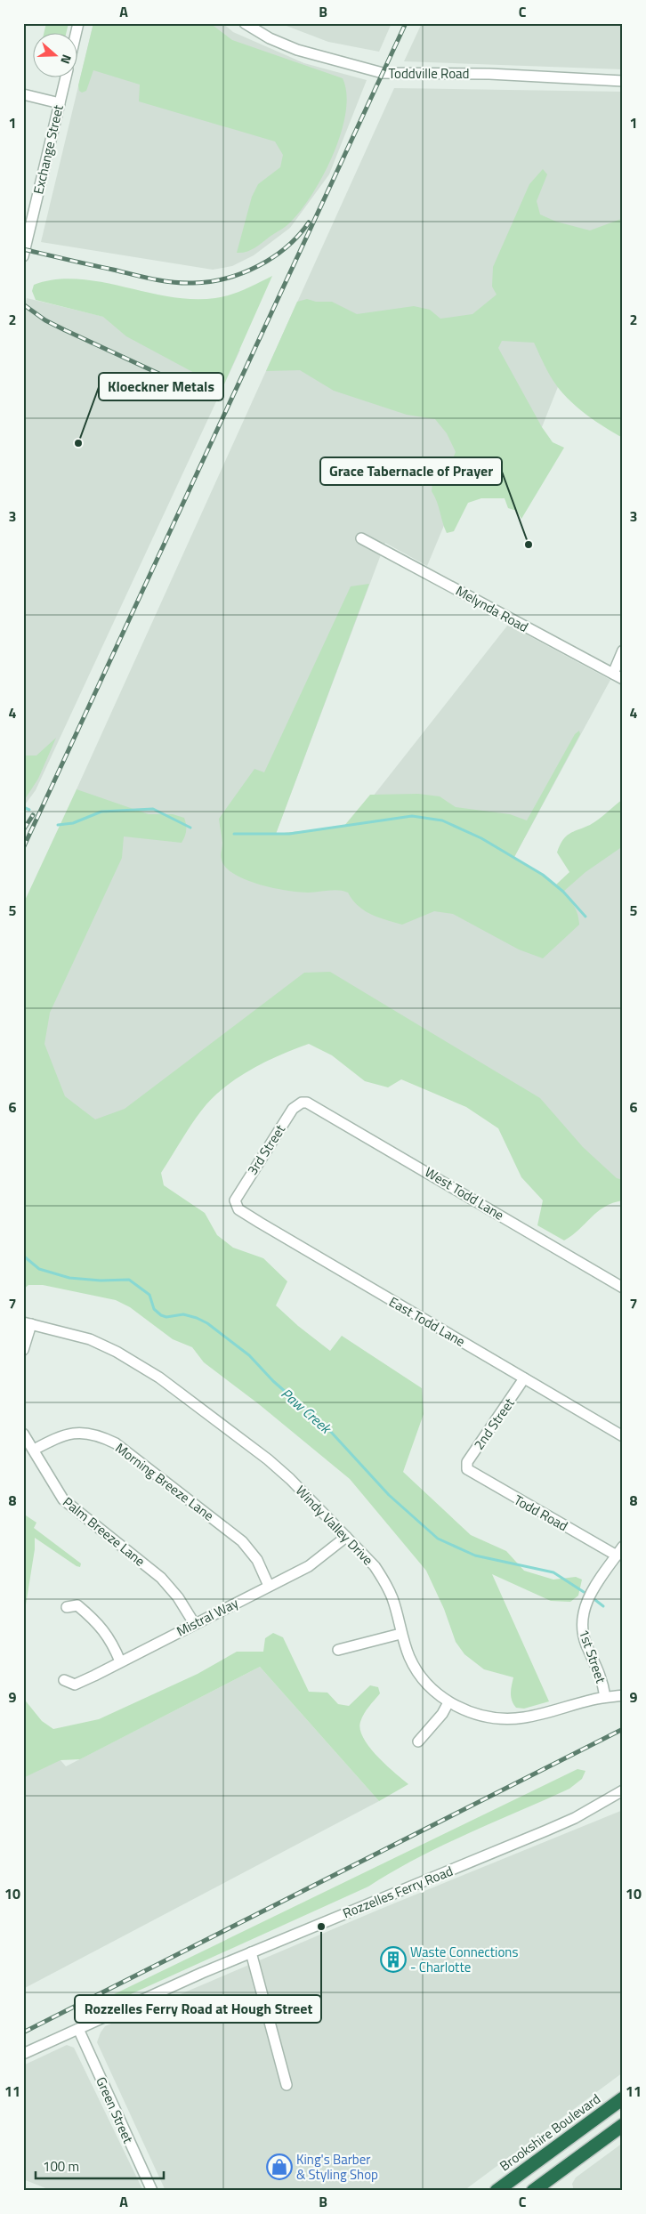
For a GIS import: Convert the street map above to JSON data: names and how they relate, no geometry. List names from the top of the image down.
{
  "streets": {
    "highway": ["Brookshire Boulevard"],
    "street": [
      "Toddville Road",
      "Exchange Street",
      "Melynda Road",
      "3rd Street",
      "West Todd Lane",
      "East Todd Lane",
      "2nd Street",
      "Morning Breeze Lane",
      "Todd Road",
      "Windy Valley Drive",
      "Palm Breeze Lane",
      "Mistral Way",
      "1st Street",
      "Rozzelles Ferry Road",
      "Green Street"
    ]
  },
  "crossings": [
    ["3rd Street", "West Todd Lane"],
    ["3rd Street", "East Todd Lane"],
    ["East Todd Lane", "2nd Street"],
    ["2nd Street", "Todd Road"],
    ["Morning Breeze Lane", "Palm Breeze Lane"],
    ["Morning Breeze Lane", "Mistral Way"],
    ["Todd Road", "1st Street"],
    ["Windy Valley Drive", "Mistral Way"],
    ["Windy Valley Drive", "1st Street"],
    ["Palm Breeze Lane", "Mistral Way"],
    ["Rozzelles Ferry Road", "Green Street"]
  ],
  "water": ["Paw Creek"],
  "places": {
    "other": ["Kloeckner Metals", "Grace Tabernacle of Prayer", "Rozzelles Ferry Road at Hough Street"],
    "building": ["Waste Connections - Charlotte"],
    "shop": ["King's Barber & Styling Shop"]
  },
  "scale_bar": "100 m",
  "north": "right",
  "grid": {
    "columns": ["A", "B", "C"],
    "rows": [
      "1",
      "2",
      "3",
      "4",
      "5",
      "6",
      "7",
      "8",
      "9",
      "10",
      "11"
    ]
  }
}
